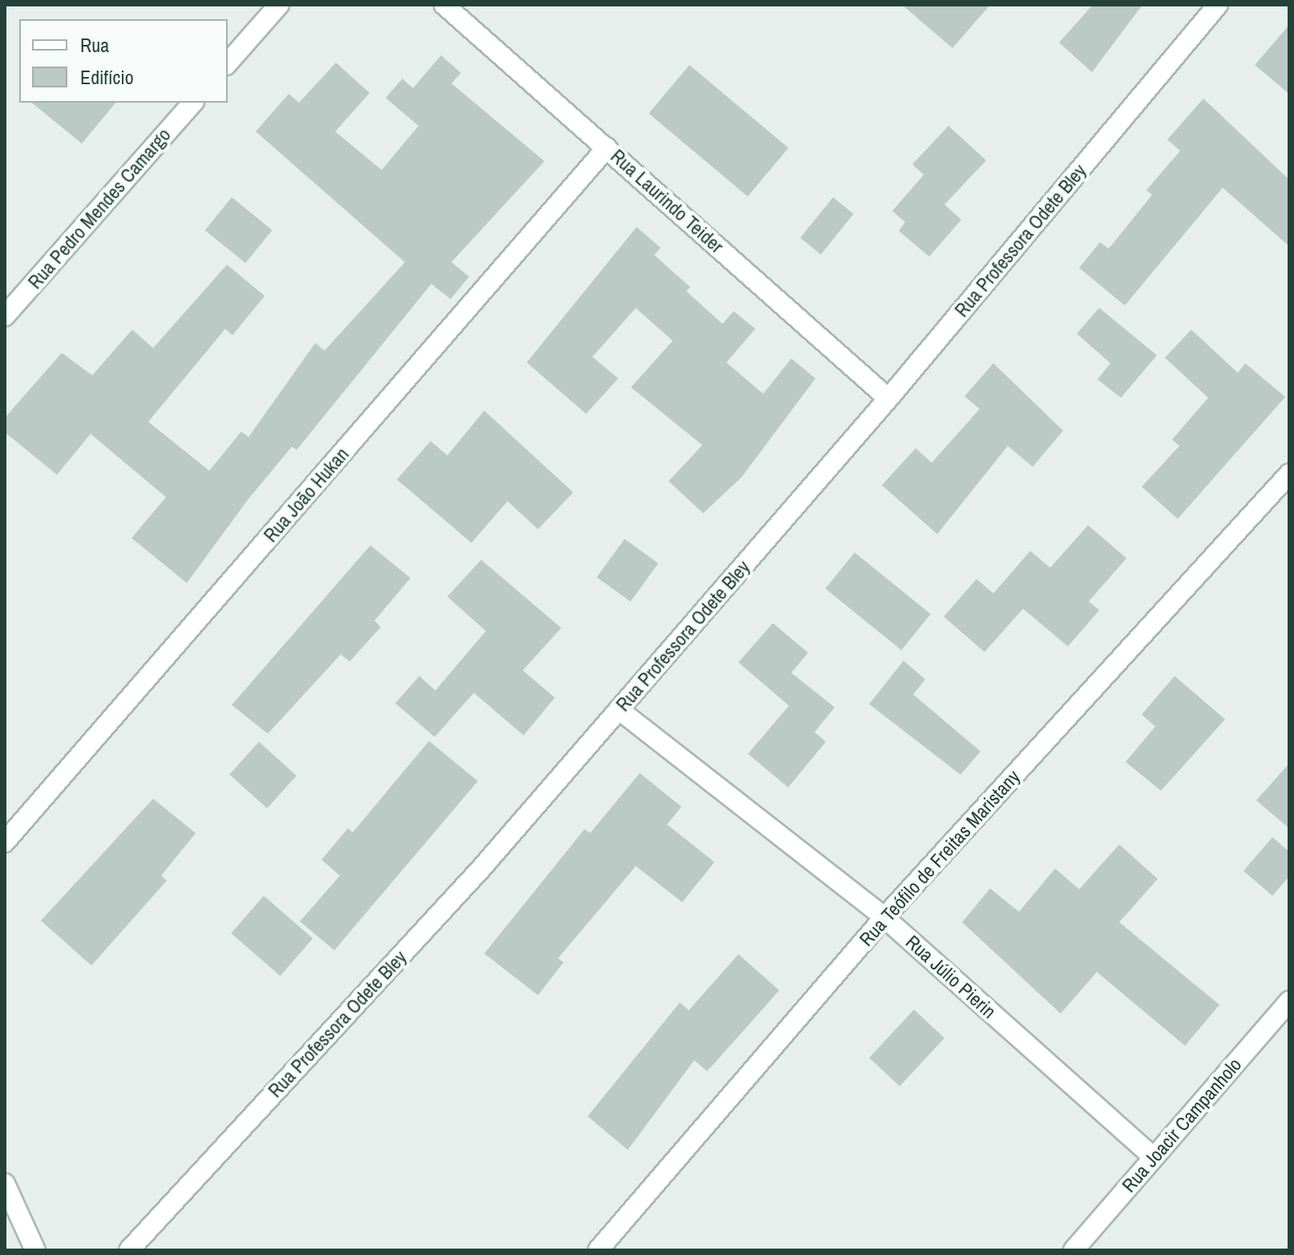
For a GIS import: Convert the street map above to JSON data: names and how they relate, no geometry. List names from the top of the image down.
{
  "streets": {
    "street": [
      "Rua Laurindo Teider",
      "Rua Pedro Mendes Camargo",
      "Rua Professora Odete Bley",
      "Rua João Hukan",
      "Rua Teófilo de Freitas Maristany",
      "Rua Júlio Pierin",
      "Rua Joacir Campanholo"
    ]
  },
  "crossings": [
    ["Rua Laurindo Teider", "Rua Professora Odete Bley"],
    ["Rua Laurindo Teider", "Rua João Hukan"],
    ["Rua Professora Odete Bley", "Rua Júlio Pierin"],
    ["Rua Teófilo de Freitas Maristany", "Rua Júlio Pierin"],
    ["Rua Júlio Pierin", "Rua Joacir Campanholo"]
  ],
  "legend": ["Rua", "Edifício"]
}
